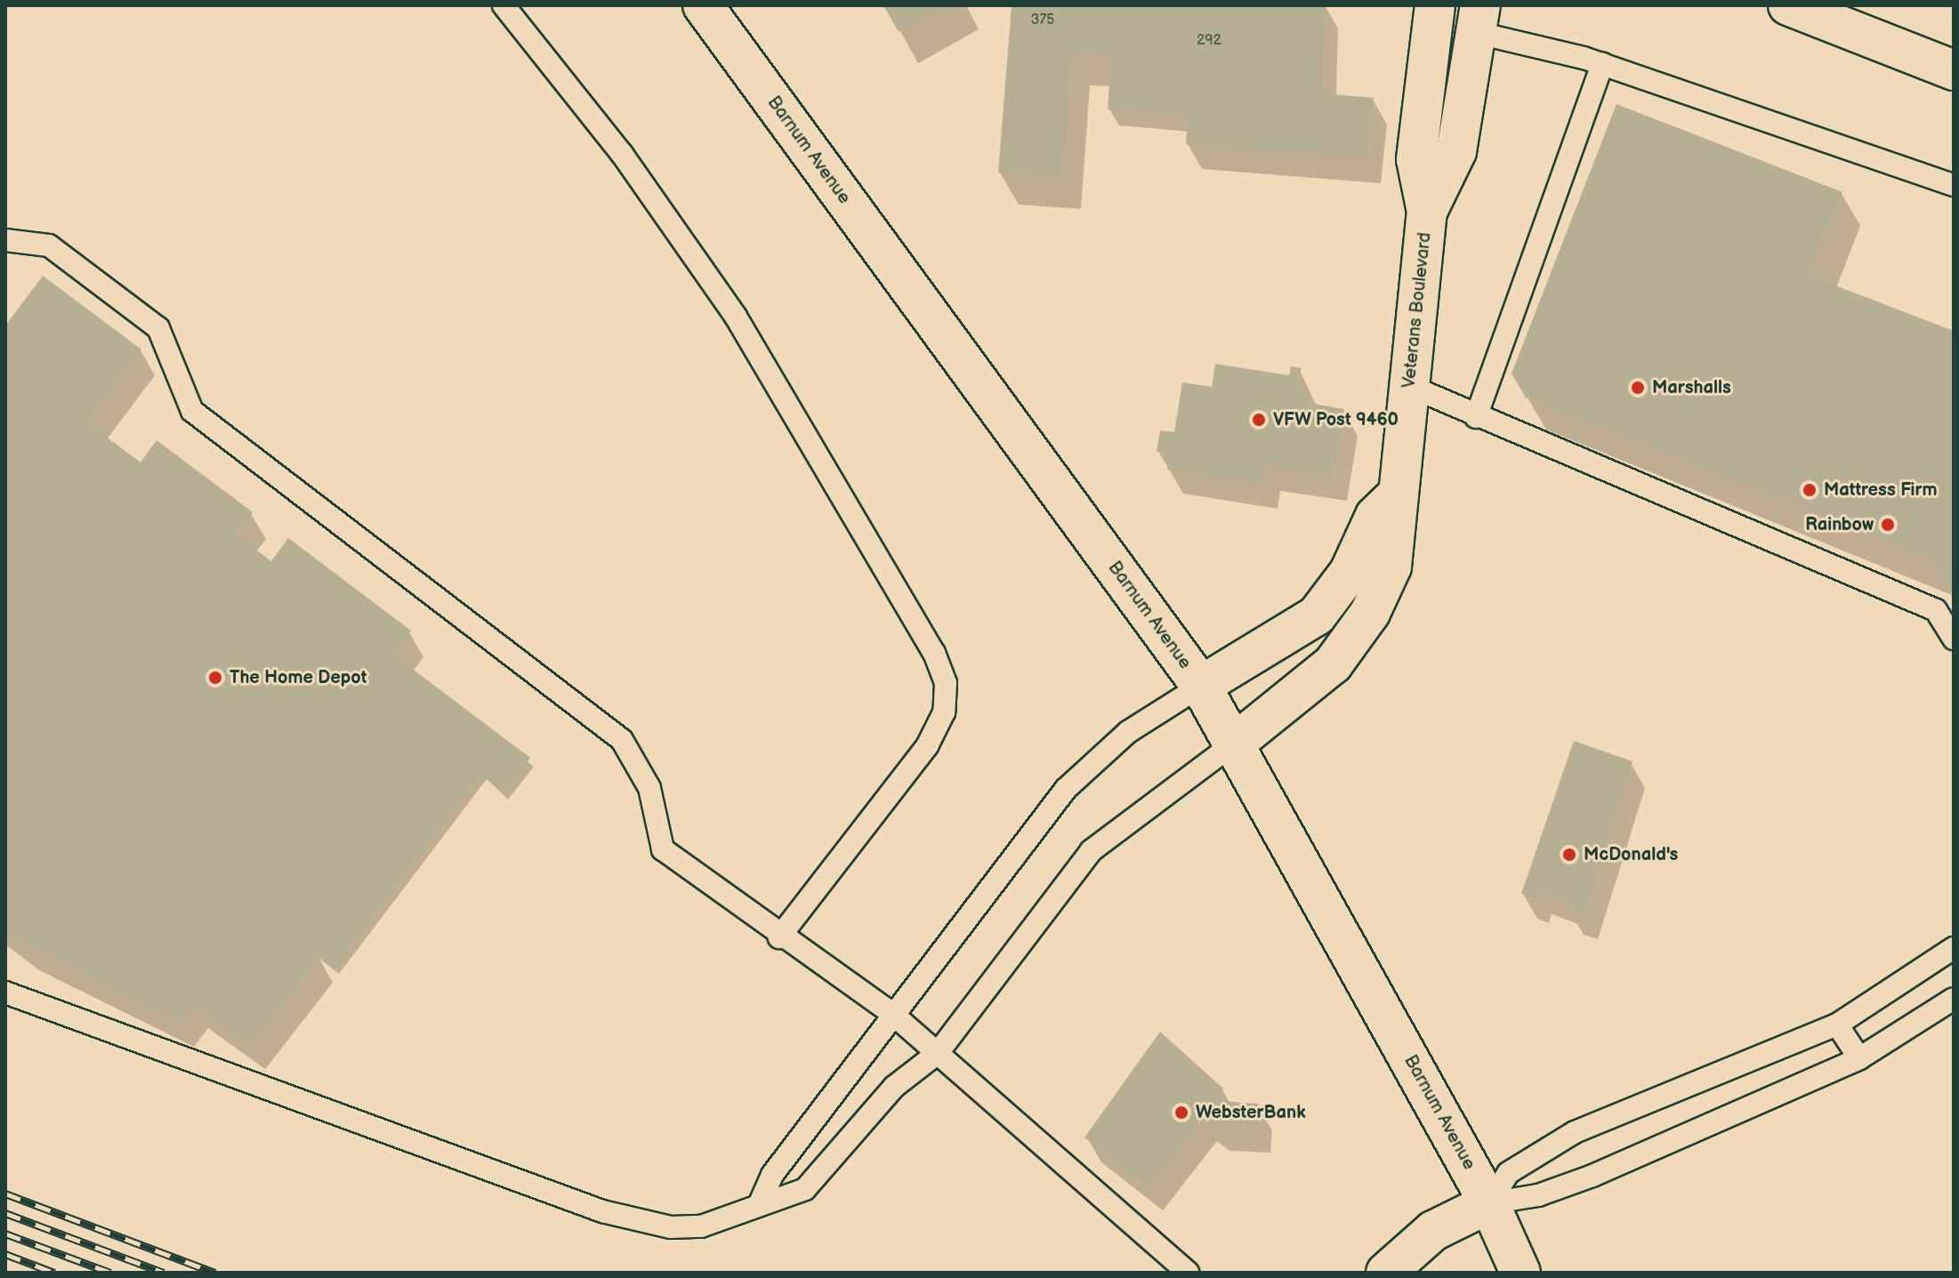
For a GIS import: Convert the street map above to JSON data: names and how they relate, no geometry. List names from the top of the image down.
{
  "streets": {
    "main road": ["Barnum Avenue", "Veterans Boulevard"]
  },
  "crossings": [
    ["Barnum Avenue", "Veterans Boulevard"]
  ],
  "places": [
    "Marshalls",
    "VFW Post 9460",
    "Mattress Firm",
    "Rainbow",
    "The Home Depot",
    "McDonald's",
    "WebsterBank"
  ],
  "house_numbers": ["375", "292"]
}
